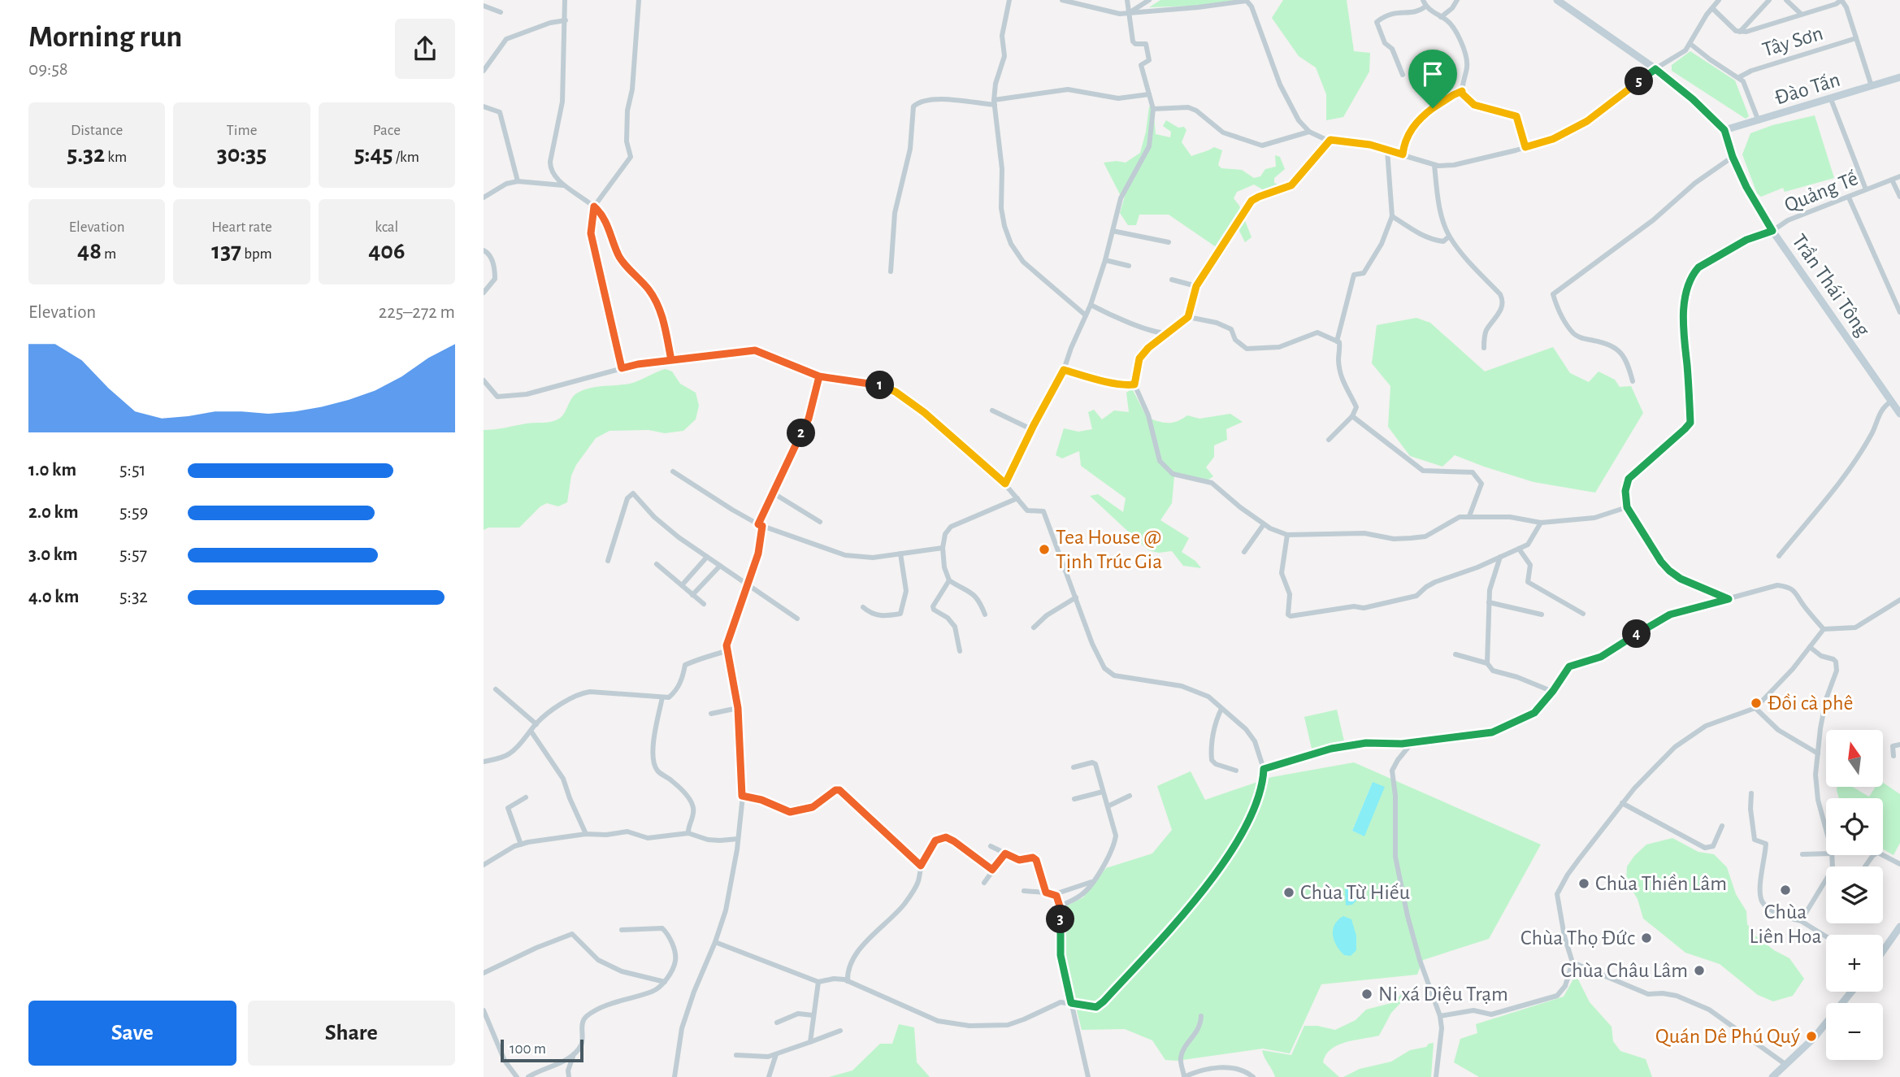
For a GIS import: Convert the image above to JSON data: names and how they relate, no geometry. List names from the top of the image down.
{
  "streets": {
    "street": [
      "Tây Sơn",
      "Đào Tấn",
      "Quảng Tế",
      "Trần Thái Tông"
    ]
  },
  "crossings": [
    ["Tây Sơn", "Đào Tấn"],
    ["Đào Tấn", "Trần Thái Tông"],
    ["Quảng Tế", "Trần Thái Tông"]
  ],
  "places": [
    "Tea House @ Tịnh Trúc Gia",
    "Đồi cà phê",
    "Chùa Thiền Lâm",
    "Chùa Liên Hoa",
    "Chùa Từ Hiếu",
    "Chùa Thọ Đức",
    "Chùa Châu Lâm",
    "Ni xá Diệu Trạm",
    "Quán Dê Phú Quý"
  ],
  "scale_bar": "100 m",
  "north": "top",
  "page": {
    "heading": ["Morning run", "09:58"],
    "pins": [
      "5",
      "1",
      "2",
      "4",
      "3"
    ],
    "stats": [
      ["Distance", "5.32 km"],
      ["Time", "30:35"],
      ["Pace", "5:45 /km"],
      ["Elevation", "48 m"],
      ["Heart rate", "137 bpm"],
      ["kcal", "406"]
    ],
    "chart": ["Elevation", "225–272 m"],
    "list": [
      {
        "name": "1.0 km",
        "note": "5:51"
      },
      {
        "name": "2.0 km",
        "note": "5:59"
      },
      {
        "name": "3.0 km",
        "note": "5:57"
      },
      {
        "name": "4.0 km",
        "note": "5:32"
      }
    ],
    "map_buttons": ["+", "−"],
    "buttons": ["Save", "Share"],
    "scale": "100 m"
  }
}
